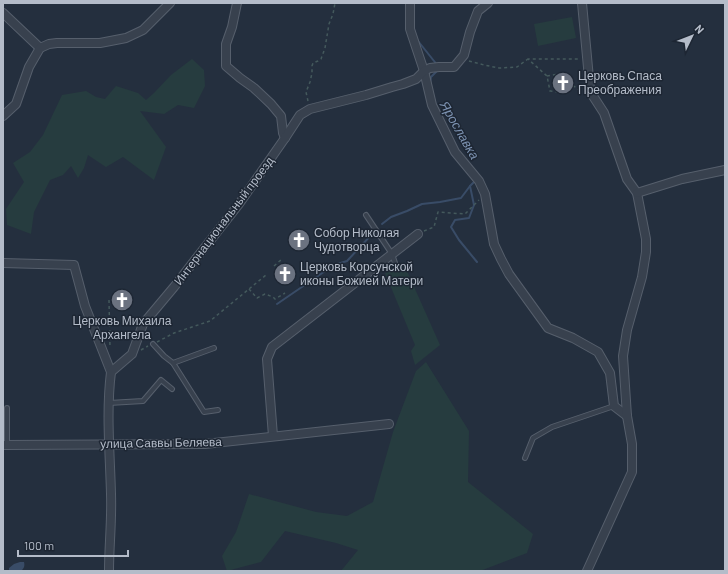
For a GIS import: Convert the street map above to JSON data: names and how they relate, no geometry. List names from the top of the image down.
{
  "streets": {
    "street": ["Интернациональный проезд", "улица Саввы Беляева"]
  },
  "water": ["Ярославка"],
  "places": {
    "church": [
      "Церковь Спаса Преображения",
      "Собор Николая Чудотворца",
      "Церковь Корсунской иконы Божией Матери",
      "Церковь Михаила Архангела"
    ]
  },
  "scale_bar": "100 m",
  "north": "top right"
}
